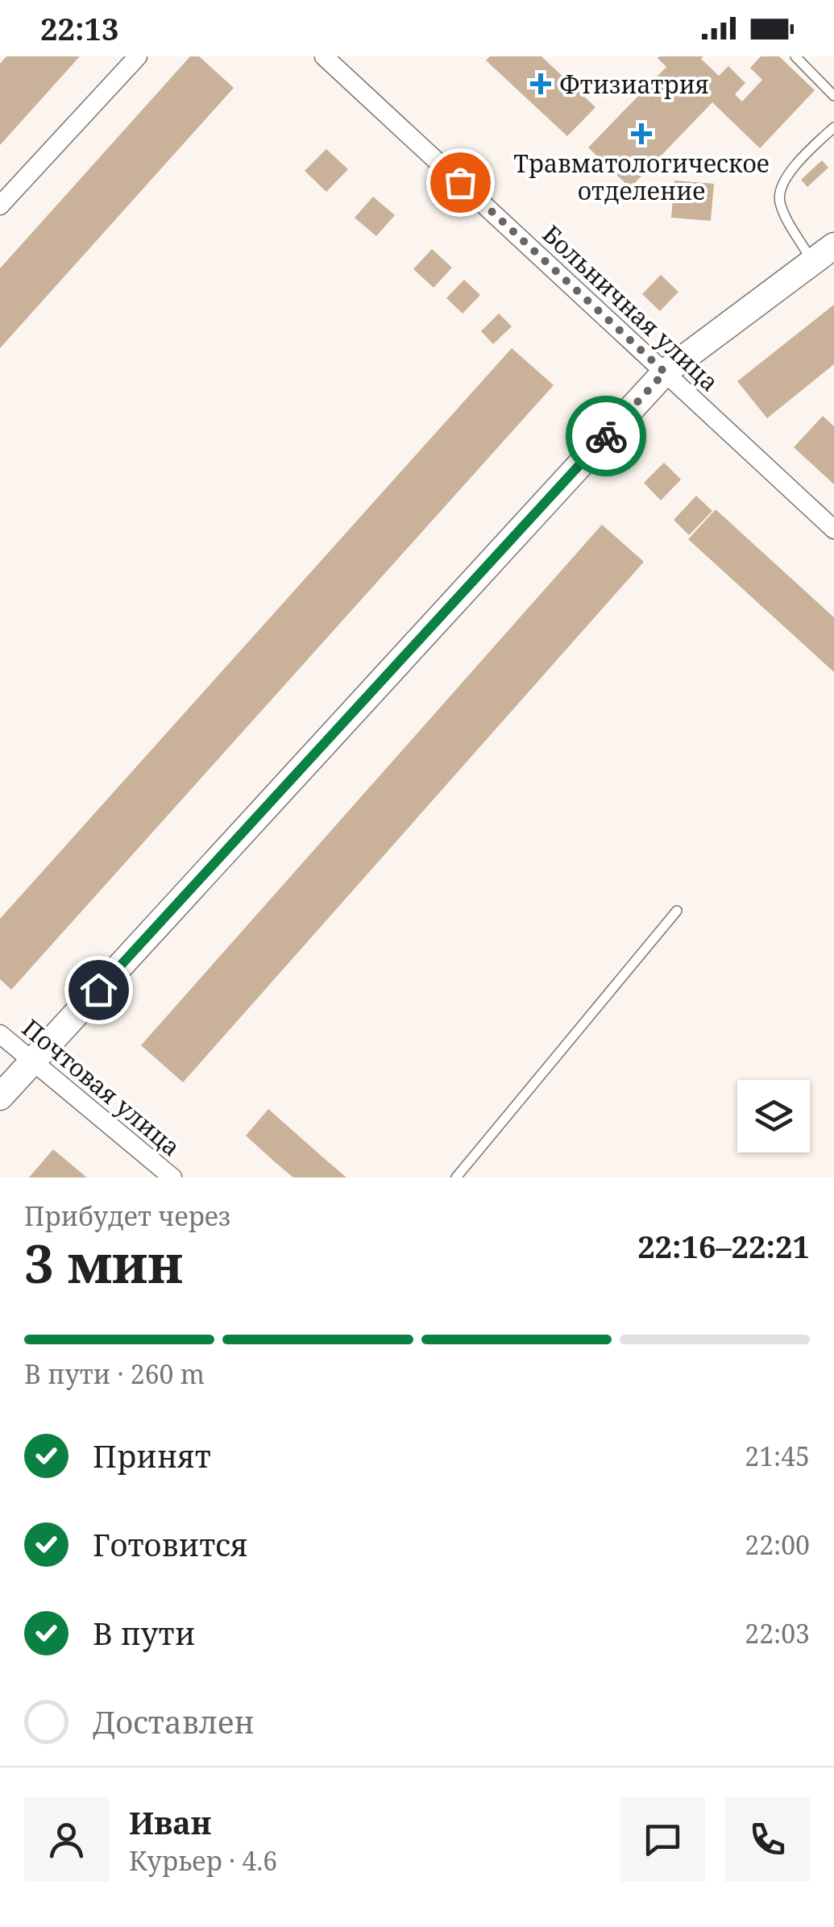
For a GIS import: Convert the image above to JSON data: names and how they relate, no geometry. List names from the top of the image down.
{
  "streets": {
    "street": ["Больничная улица", "Почтовая улица"]
  },
  "places": {
    "health": ["Фтизиатрия", "Травматологическое отделение"]
  },
  "page": {
    "status": "22:13",
    "heading": ["3 мин", "Прибудет через", "22:16–22:21"],
    "panel": ["Иван", "Курьер · 4.6"],
    "bar": "В пути · 260 m",
    "list": [
      ["Принят", "21:45"],
      ["Готовится", "22:00"],
      ["В пути", "22:03"],
      "Доставлен"
    ]
  }
}
